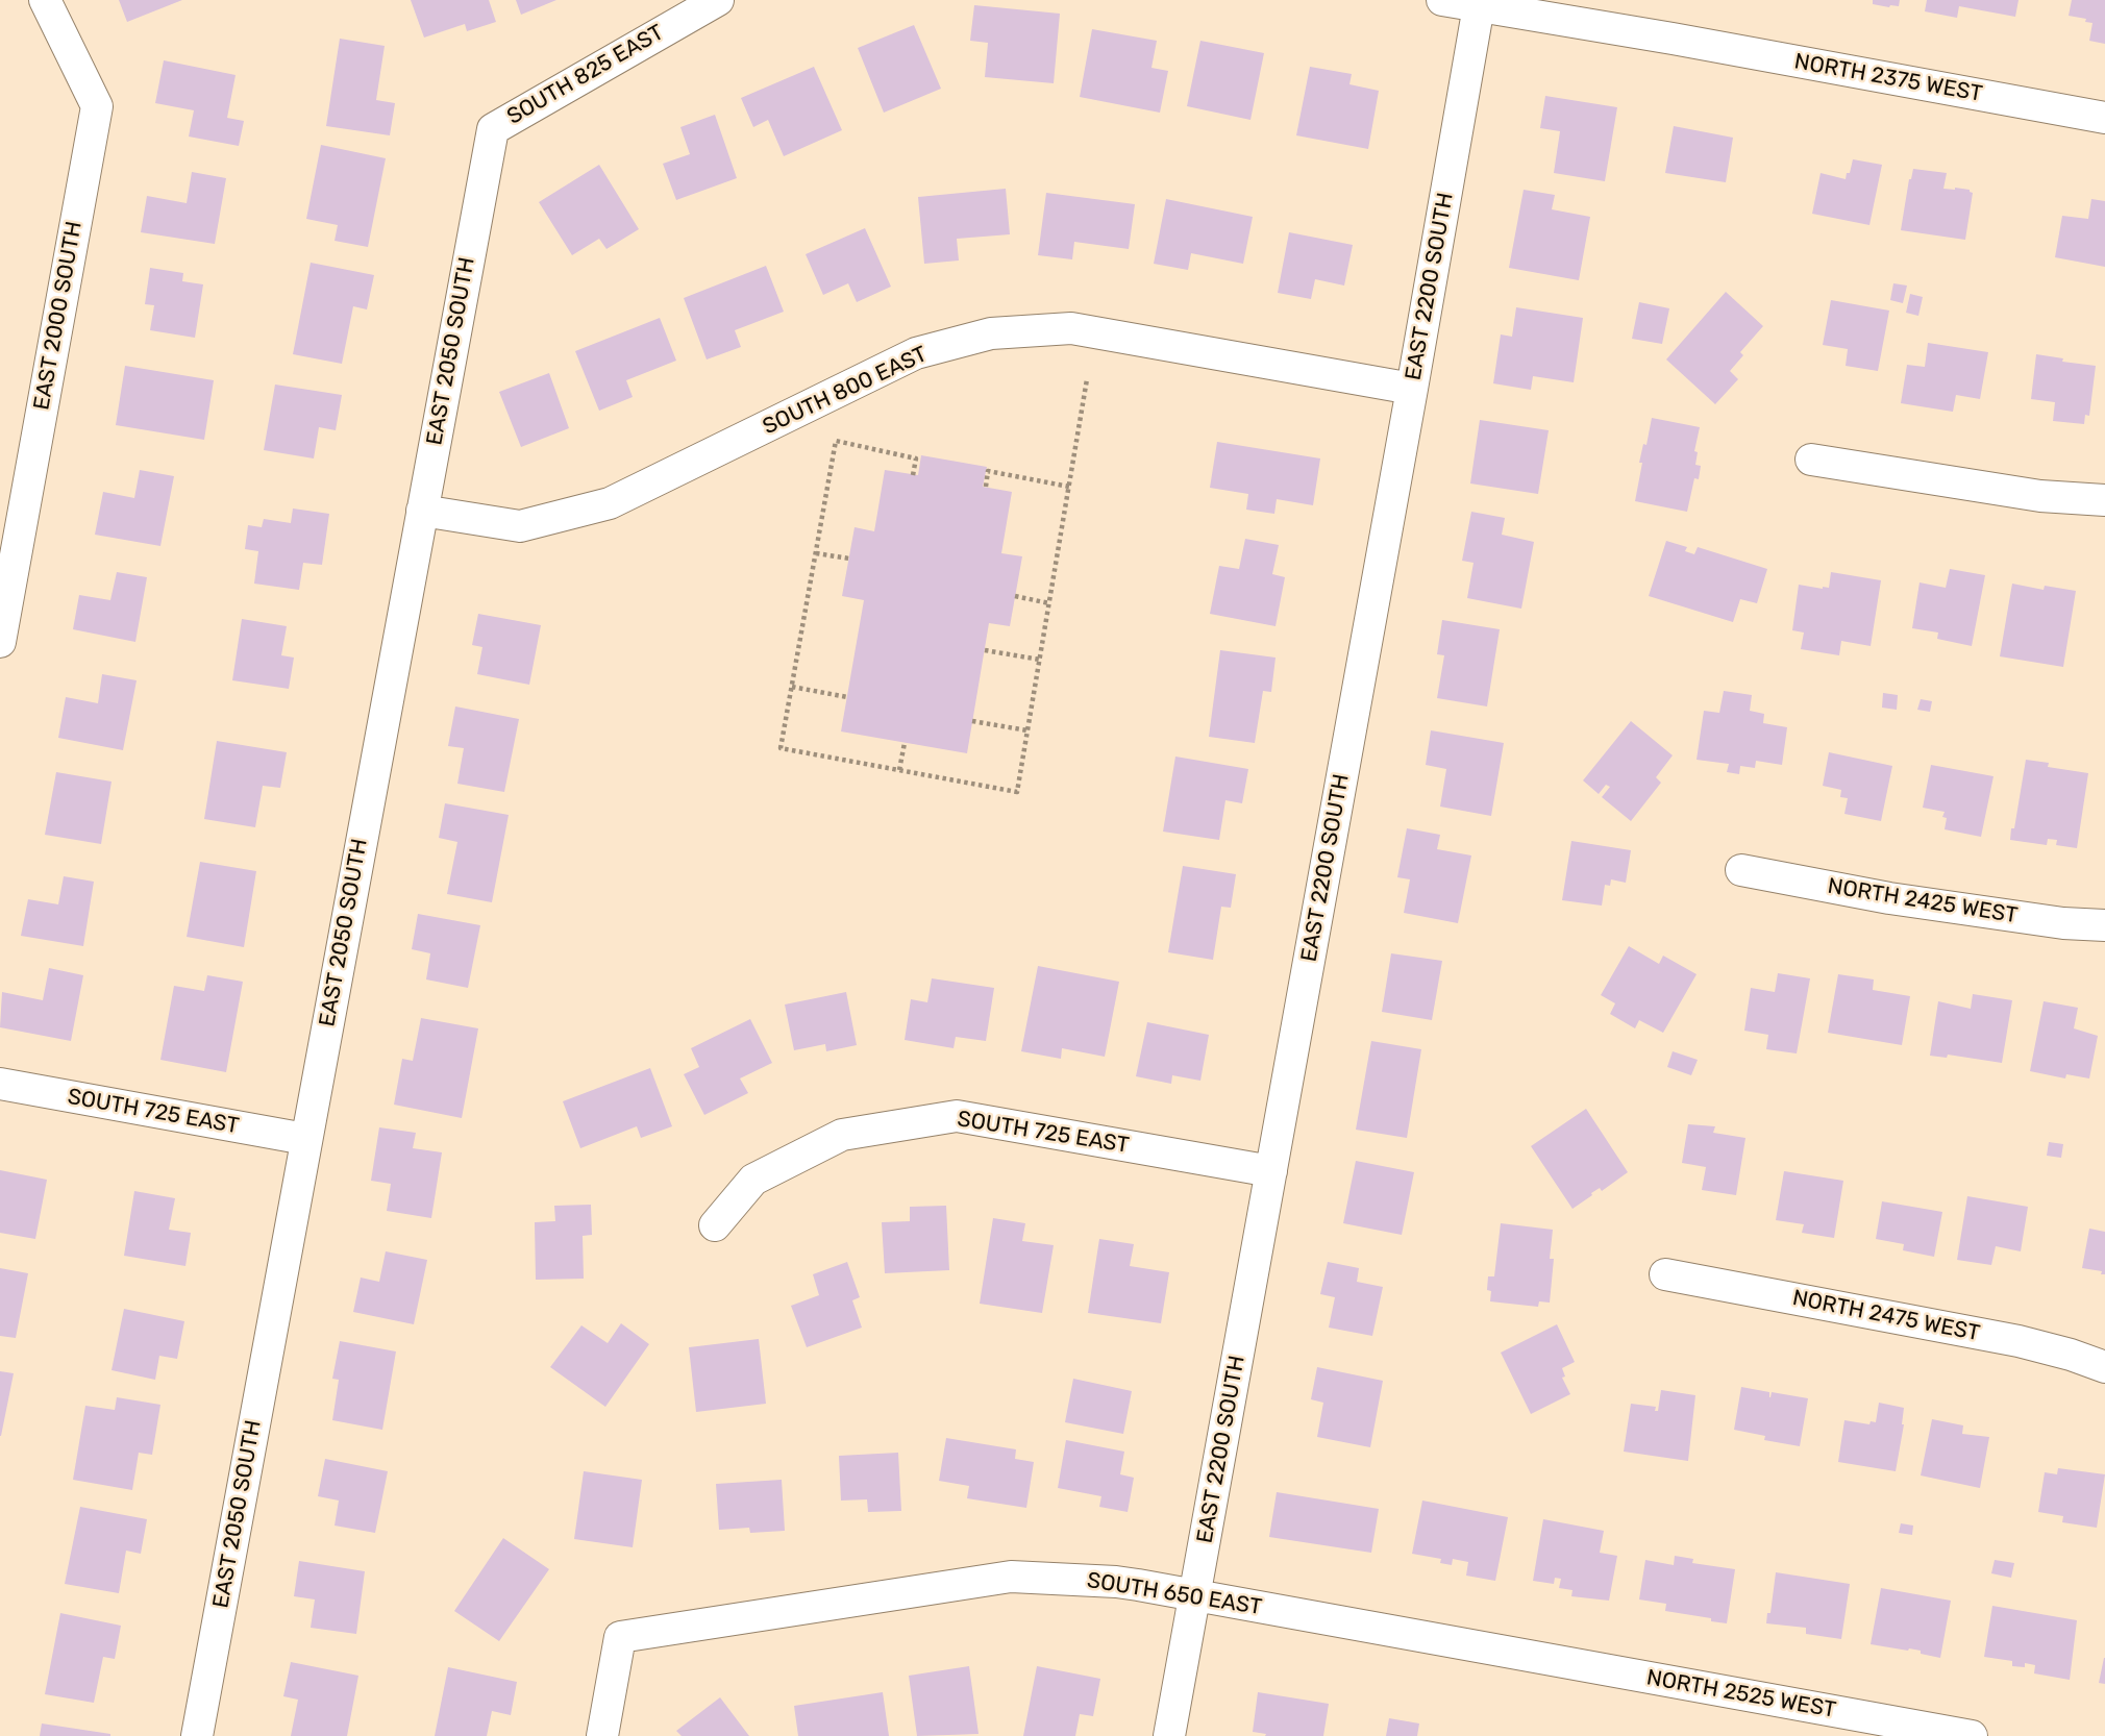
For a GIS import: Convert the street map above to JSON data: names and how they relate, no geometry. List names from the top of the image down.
{
  "streets": {
    "street": [
      "SOUTH 825 EAST",
      "NORTH 2375 WEST",
      "EAST 2200 SOUTH",
      "EAST 2000 SOUTH",
      "EAST 2050 SOUTH",
      "SOUTH 800 EAST",
      "NORTH 2425 WEST",
      "SOUTH 725 EAST",
      "NORTH 2475 WEST",
      "SOUTH 650 EAST",
      "NORTH 2525 WEST"
    ]
  },
  "crossings": [
    ["SOUTH 825 EAST", "EAST 2050 SOUTH"],
    ["NORTH 2375 WEST", "EAST 2200 SOUTH"],
    ["EAST 2200 SOUTH", "SOUTH 800 EAST"],
    ["EAST 2200 SOUTH", "SOUTH 725 EAST"],
    ["EAST 2200 SOUTH", "SOUTH 650 EAST"],
    ["EAST 2050 SOUTH", "SOUTH 800 EAST"],
    ["EAST 2050 SOUTH", "SOUTH 725 EAST"],
    ["SOUTH 650 EAST", "NORTH 2525 WEST"]
  ]
}
